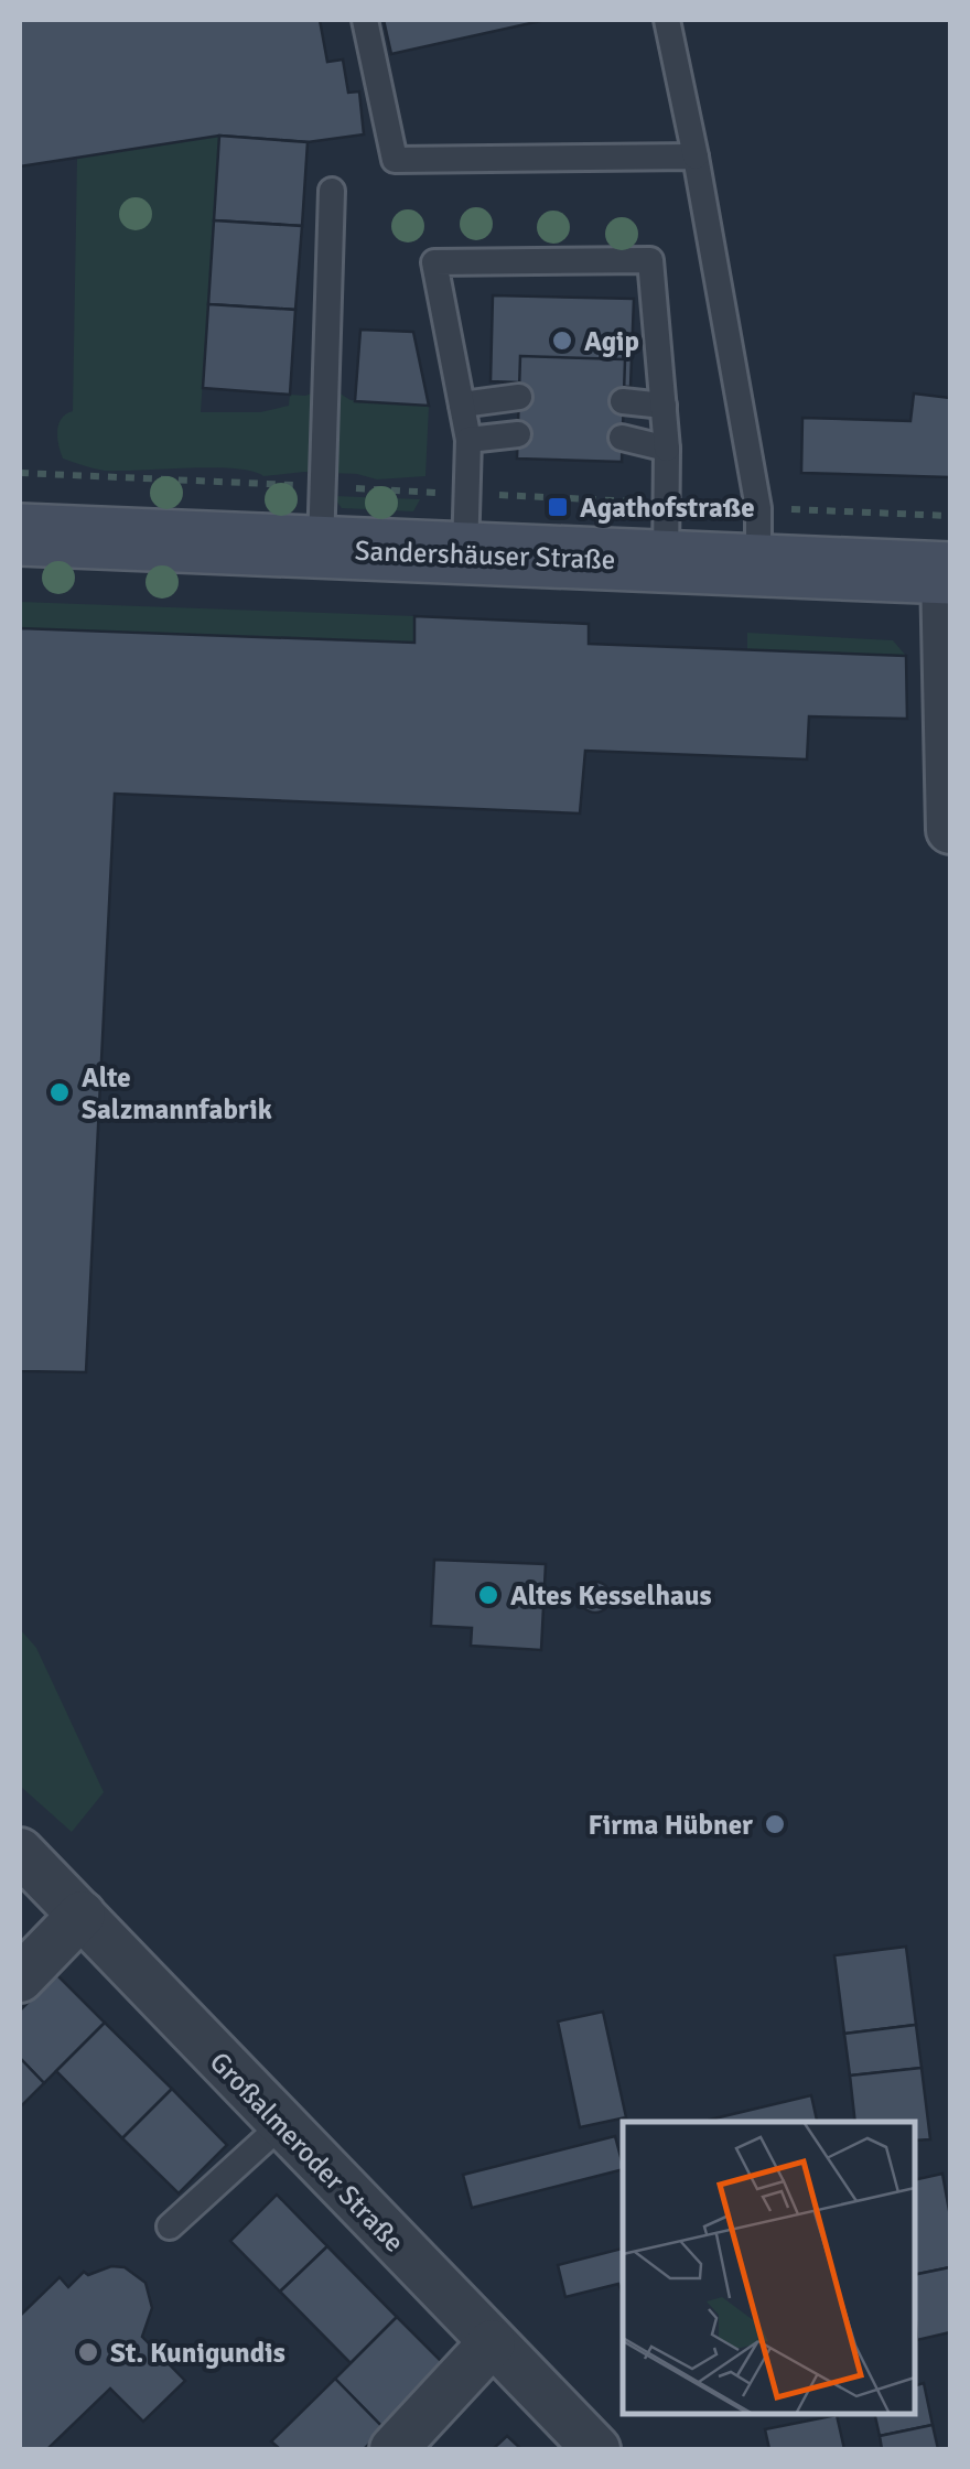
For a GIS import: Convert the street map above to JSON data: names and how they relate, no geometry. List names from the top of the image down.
{
  "streets": {
    "main road": ["Sandershäuser Straße"],
    "street": ["Großalmeroder Straße"]
  },
  "places": {
    "other": [
      "Agip",
      "Alte Salzmannfabrik",
      "Altes Kesselhaus",
      "Firma Hübner",
      "St. Kunigundis"
    ],
    "transit": ["Agathofstraße"]
  }
}
